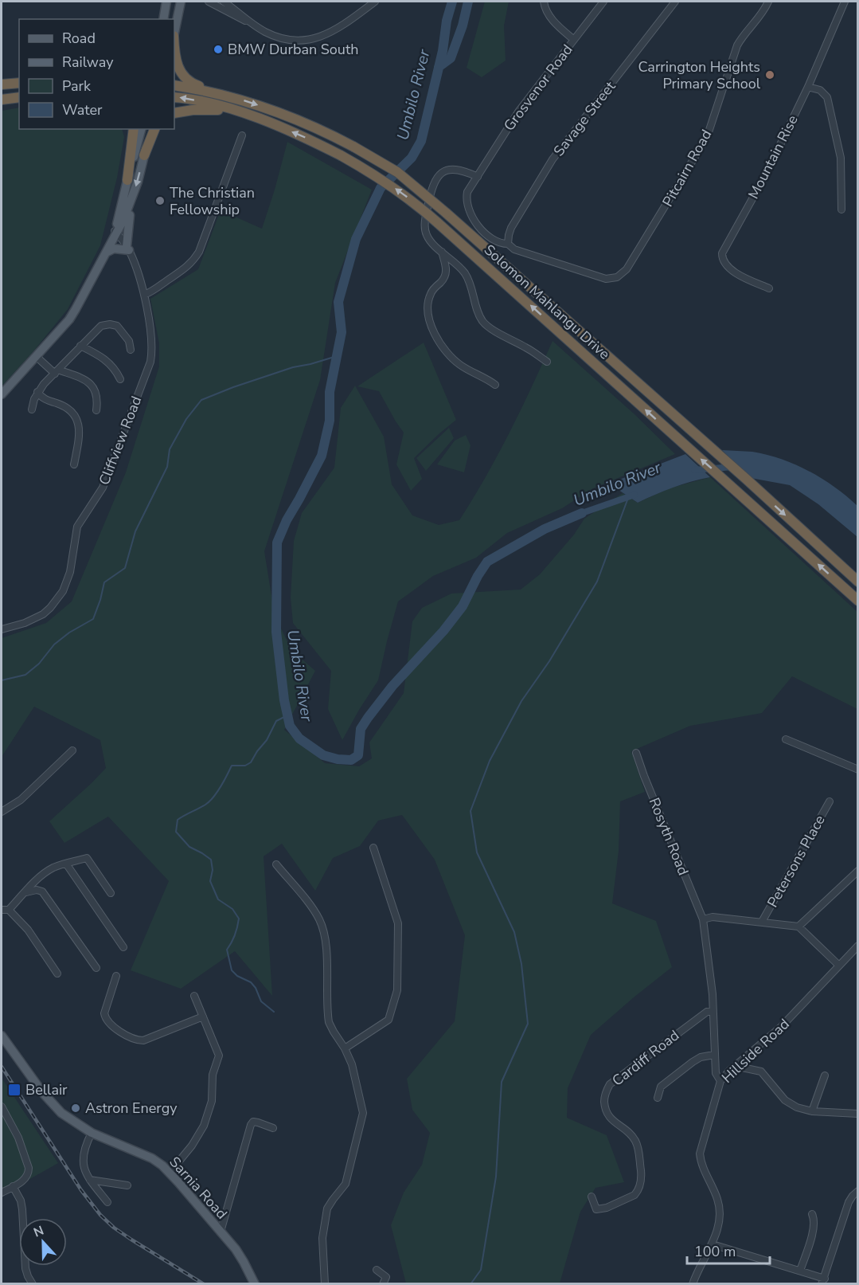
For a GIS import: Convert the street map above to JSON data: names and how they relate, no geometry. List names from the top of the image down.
{
  "streets": {
    "highway": ["Solomon Mahlangu Drive"],
    "main road": ["Sarnia Road"],
    "street": [
      "Grosvenor Road",
      "Savage Street",
      "Mountain Rise",
      "Pitcairn Road",
      "Cliffview Road",
      "Rosyth Road",
      "Petersons Place",
      "Hillside Road",
      "Cardiff Road"
    ]
  },
  "crossings": [
    ["Grosvenor Road", "Savage Street"],
    ["Grosvenor Road", "Pitcairn Road"]
  ],
  "water": ["Umbilo River"],
  "places": {
    "other": [
      "BMW Durban South",
      "Carrington Heights Primary School",
      "The Christian Fellowship",
      "Astron Energy"
    ],
    "transit": ["Bellair"]
  },
  "legend": [
    "Road",
    "Railway",
    "Park",
    "Water"
  ],
  "scale_bar": "100 m",
  "north": "top"
}
